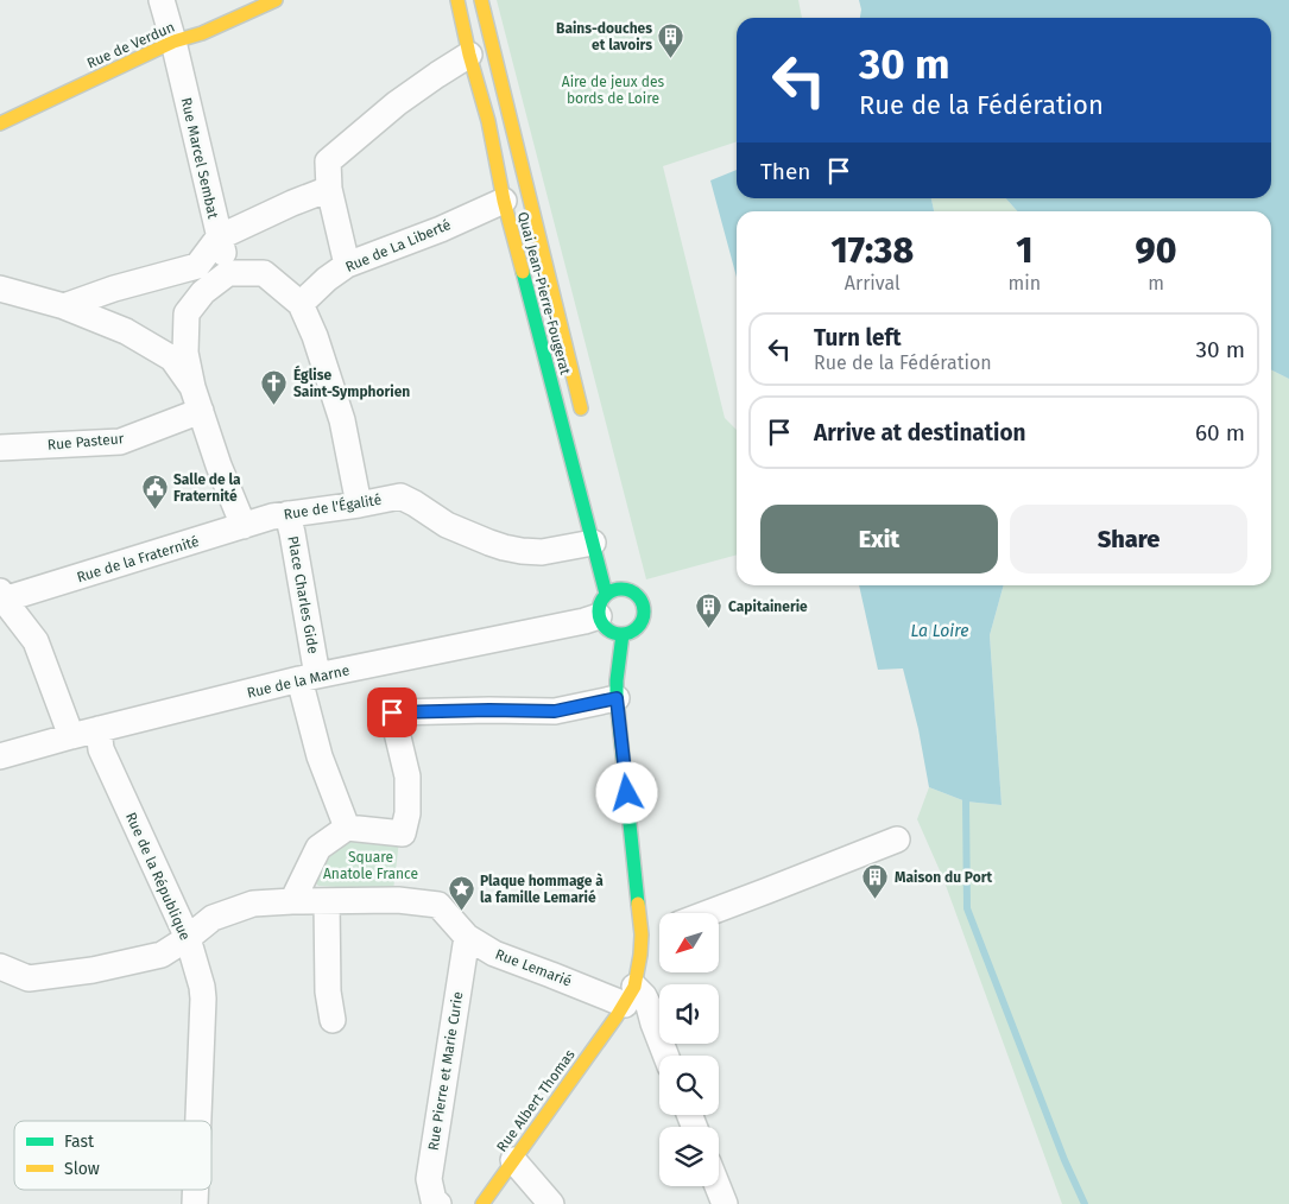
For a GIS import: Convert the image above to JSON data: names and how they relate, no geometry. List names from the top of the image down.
{
  "streets": {
    "main road": ["Rue de Verdun", "Quai Jean-Pierre-Fougerat", "Rue Albert Thomas"],
    "street": [
      "Rue Marcel Sembat",
      "Rue de La Liberté",
      "Rue Pasteur",
      "Rue de l'Égalité",
      "Rue de la Fraternité",
      "Place Charles Gide",
      "Rue de la Marne",
      "Rue de la République",
      "Rue Lemarié",
      "Rue Pierre et Marie Curie"
    ]
  },
  "crossings": [
    ["Rue de Verdun", "Rue Marcel Sembat"],
    ["Rue de La Liberté", "Quai Jean-Pierre-Fougerat"],
    ["Quai Jean-Pierre-Fougerat", "Rue de l'Égalité"],
    ["Quai Jean-Pierre-Fougerat", "Rue de la Marne"],
    ["Rue de l'Égalité", "Rue de la Fraternité"],
    ["Rue de l'Égalité", "Place Charles Gide"],
    ["Rue de la Fraternité", "Place Charles Gide"],
    ["Place Charles Gide", "Rue de la Marne"],
    ["Rue de la Marne", "Rue de la République"],
    ["Rue de la République", "Rue Lemarié"],
    ["Rue Lemarié", "Rue Pierre et Marie Curie"],
    ["Rue Lemarié", "Rue Albert Thomas"]
  ],
  "water": ["La Loire"],
  "parks": ["Aire de jeux des bords de Loire", "Square Anatole France"],
  "places": {
    "building": ["Bains-douches et lavoirs", "Capitainerie", "Maison du Port"],
    "church": ["Église Saint-Symphorien"],
    "public building": ["Salle de la Fraternité"],
    "place": ["Plaque hommage à la famille Lemarié"]
  },
  "legend": ["Fast", "Slow"],
  "north": "bottom left",
  "page": {
    "turn": ["30 m", "Rue de la Fédération"],
    "then": "Then",
    "eta": [
      "17:38",
      "Arrival",
      "1",
      "min",
      "90",
      "m"
    ],
    "list": [
      {
        "name": "Turn left",
        "note": "Rue de la Fédération",
        "value": "30 m"
      },
      {
        "name": "Arrive at destination",
        "value": "60 m"
      }
    ],
    "buttons": ["Exit", "Share"]
  }
}
